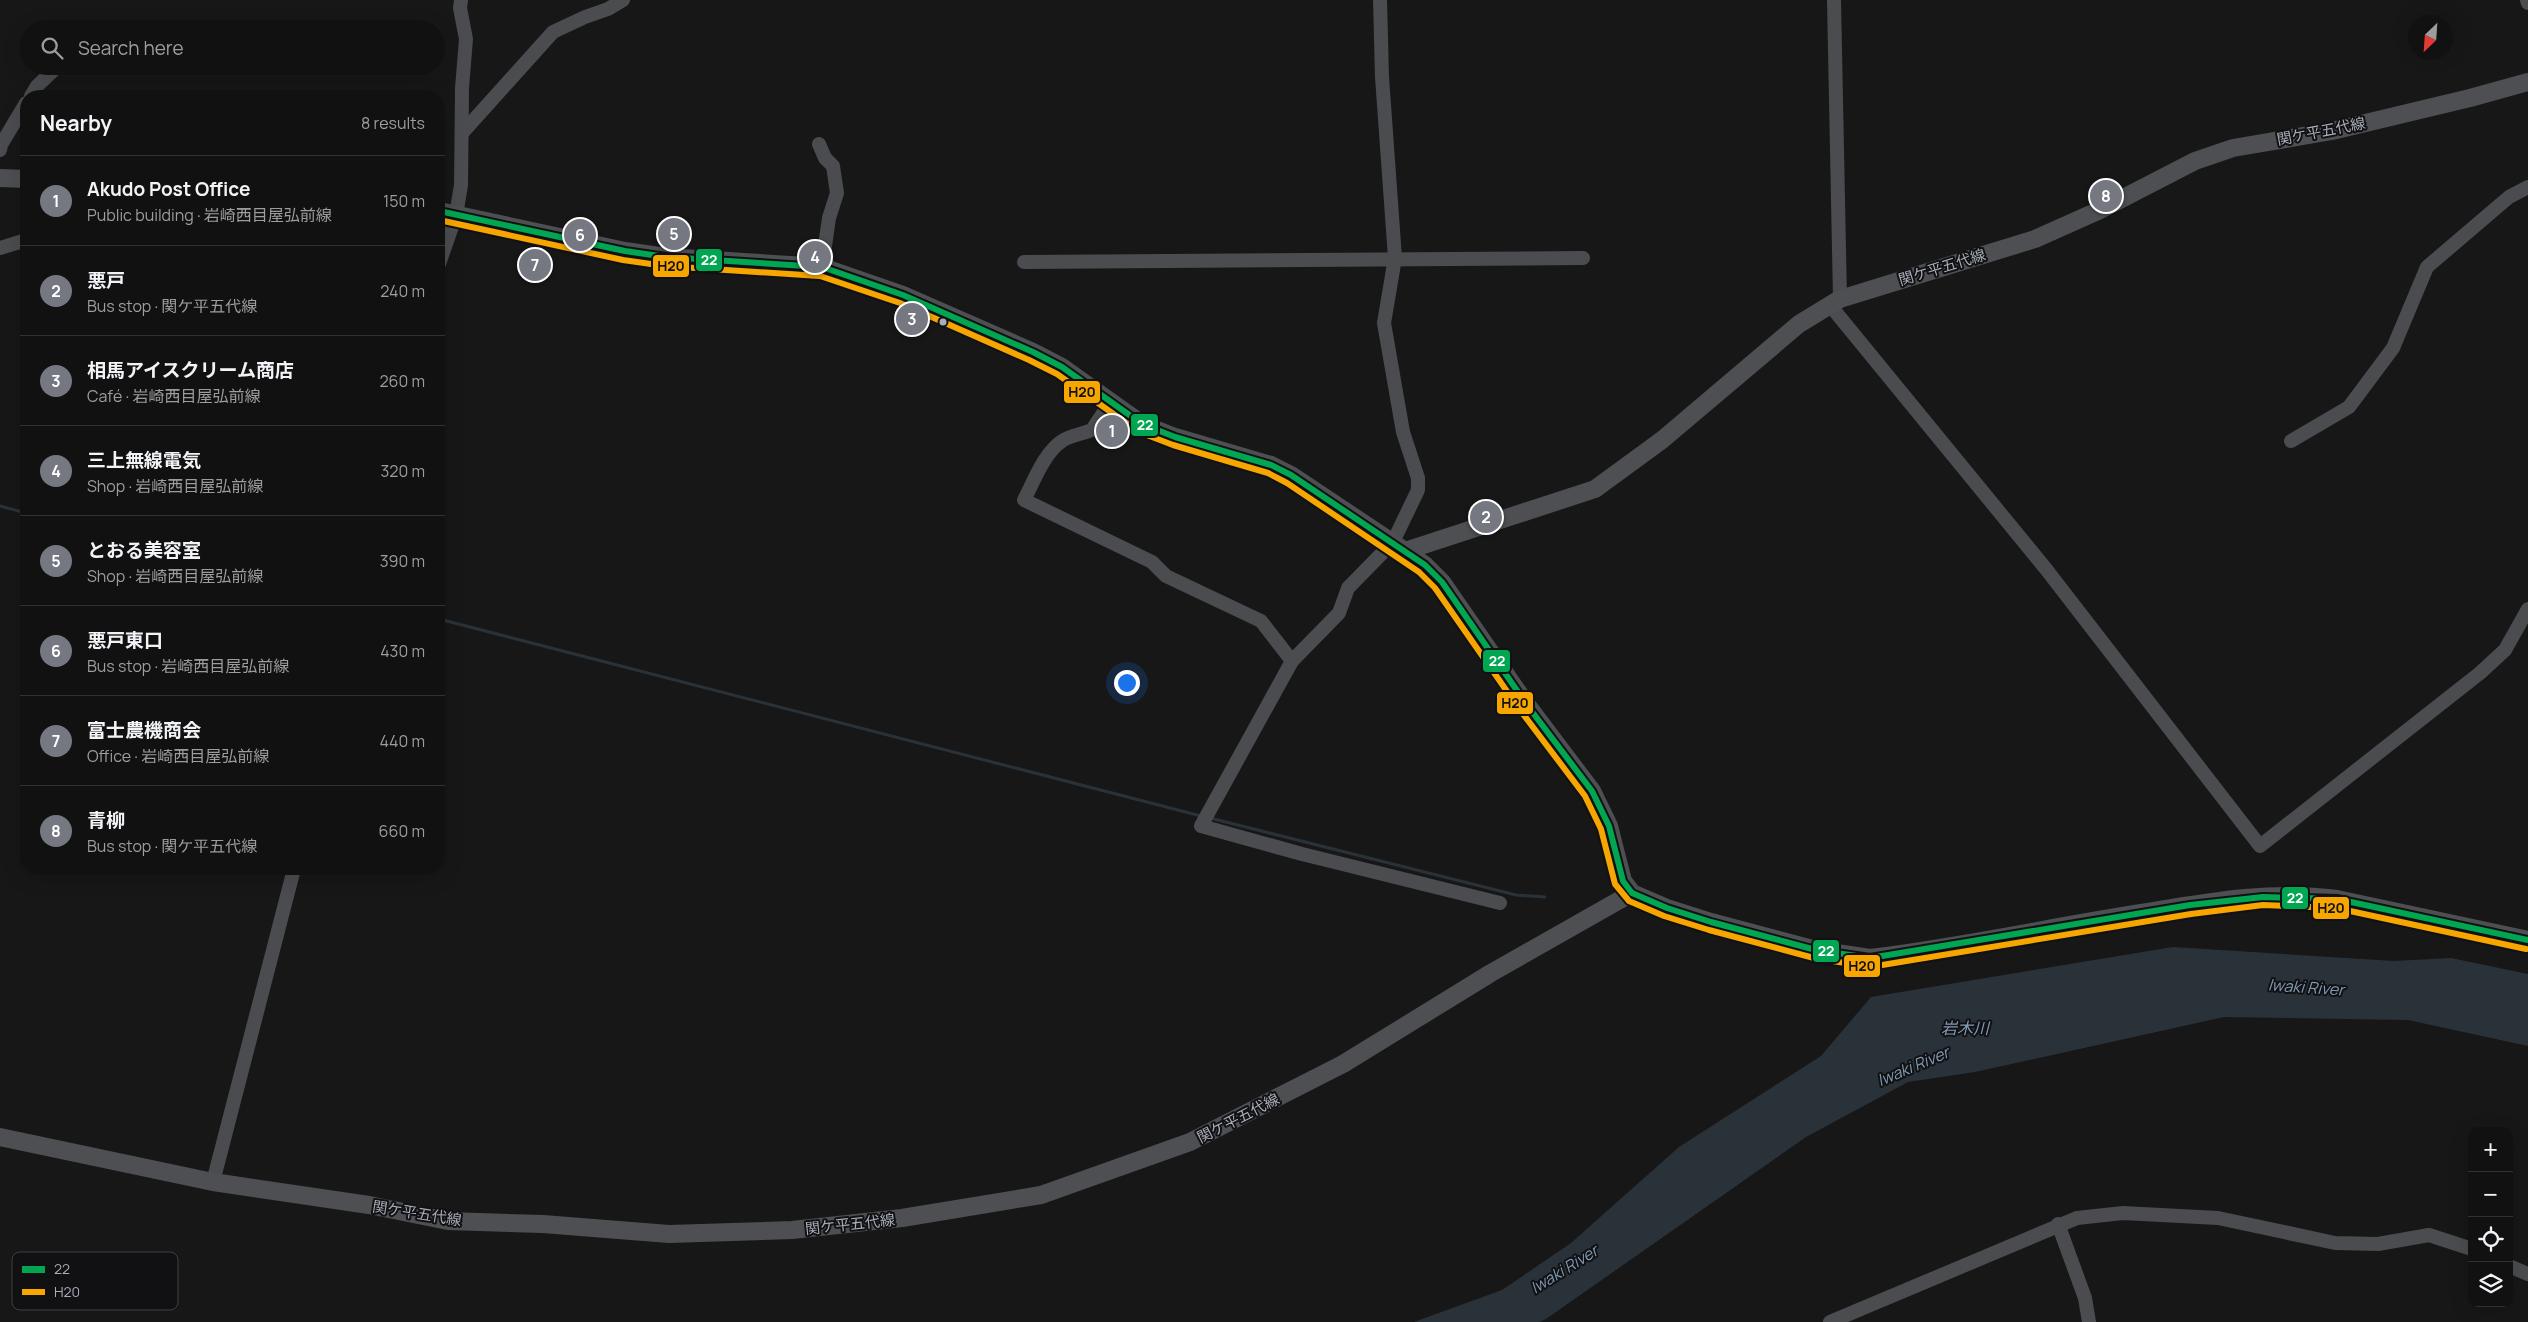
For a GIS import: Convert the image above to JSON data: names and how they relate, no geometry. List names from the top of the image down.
{
  "streets": {
    "main road": ["関ケ平五代線"]
  },
  "water": ["Iwaki River", "岩木川"],
  "lines": ["transit line 22", "transit line H20"],
  "legend": ["22", "H20"],
  "north": "bottom left",
  "page": {
    "search": "Search here",
    "heading": ["Nearby", "8 results"],
    "list": [
      {
        "mark": "1",
        "name": "Akudo Post Office",
        "note": "Public building · 岩崎西目屋弘前線",
        "value": "150 m"
      },
      {
        "mark": "2",
        "name": "悪戸",
        "note": "Bus stop · 関ケ平五代線",
        "value": "240 m"
      },
      {
        "mark": "3",
        "name": "相馬アイスクリーム商店",
        "note": "Café · 岩崎西目屋弘前線",
        "value": "260 m"
      },
      {
        "mark": "4",
        "name": "三上無線電気",
        "note": "Shop · 岩崎西目屋弘前線",
        "value": "320 m"
      },
      {
        "mark": "5",
        "name": "とおる美容室",
        "note": "Shop · 岩崎西目屋弘前線",
        "value": "390 m"
      },
      {
        "mark": "6",
        "name": "悪戸東口",
        "note": "Bus stop · 岩崎西目屋弘前線",
        "value": "430 m"
      },
      {
        "mark": "7",
        "name": "富士農機商会",
        "note": "Office · 岩崎西目屋弘前線",
        "value": "440 m"
      },
      {
        "mark": "8",
        "name": "青柳",
        "note": "Bus stop · 関ケ平五代線",
        "value": "660 m"
      }
    ],
    "pins": [
      "8",
      "5",
      "6",
      "4",
      "7",
      "3",
      "1",
      "2"
    ],
    "map_buttons": ["+", "−"]
  }
}
